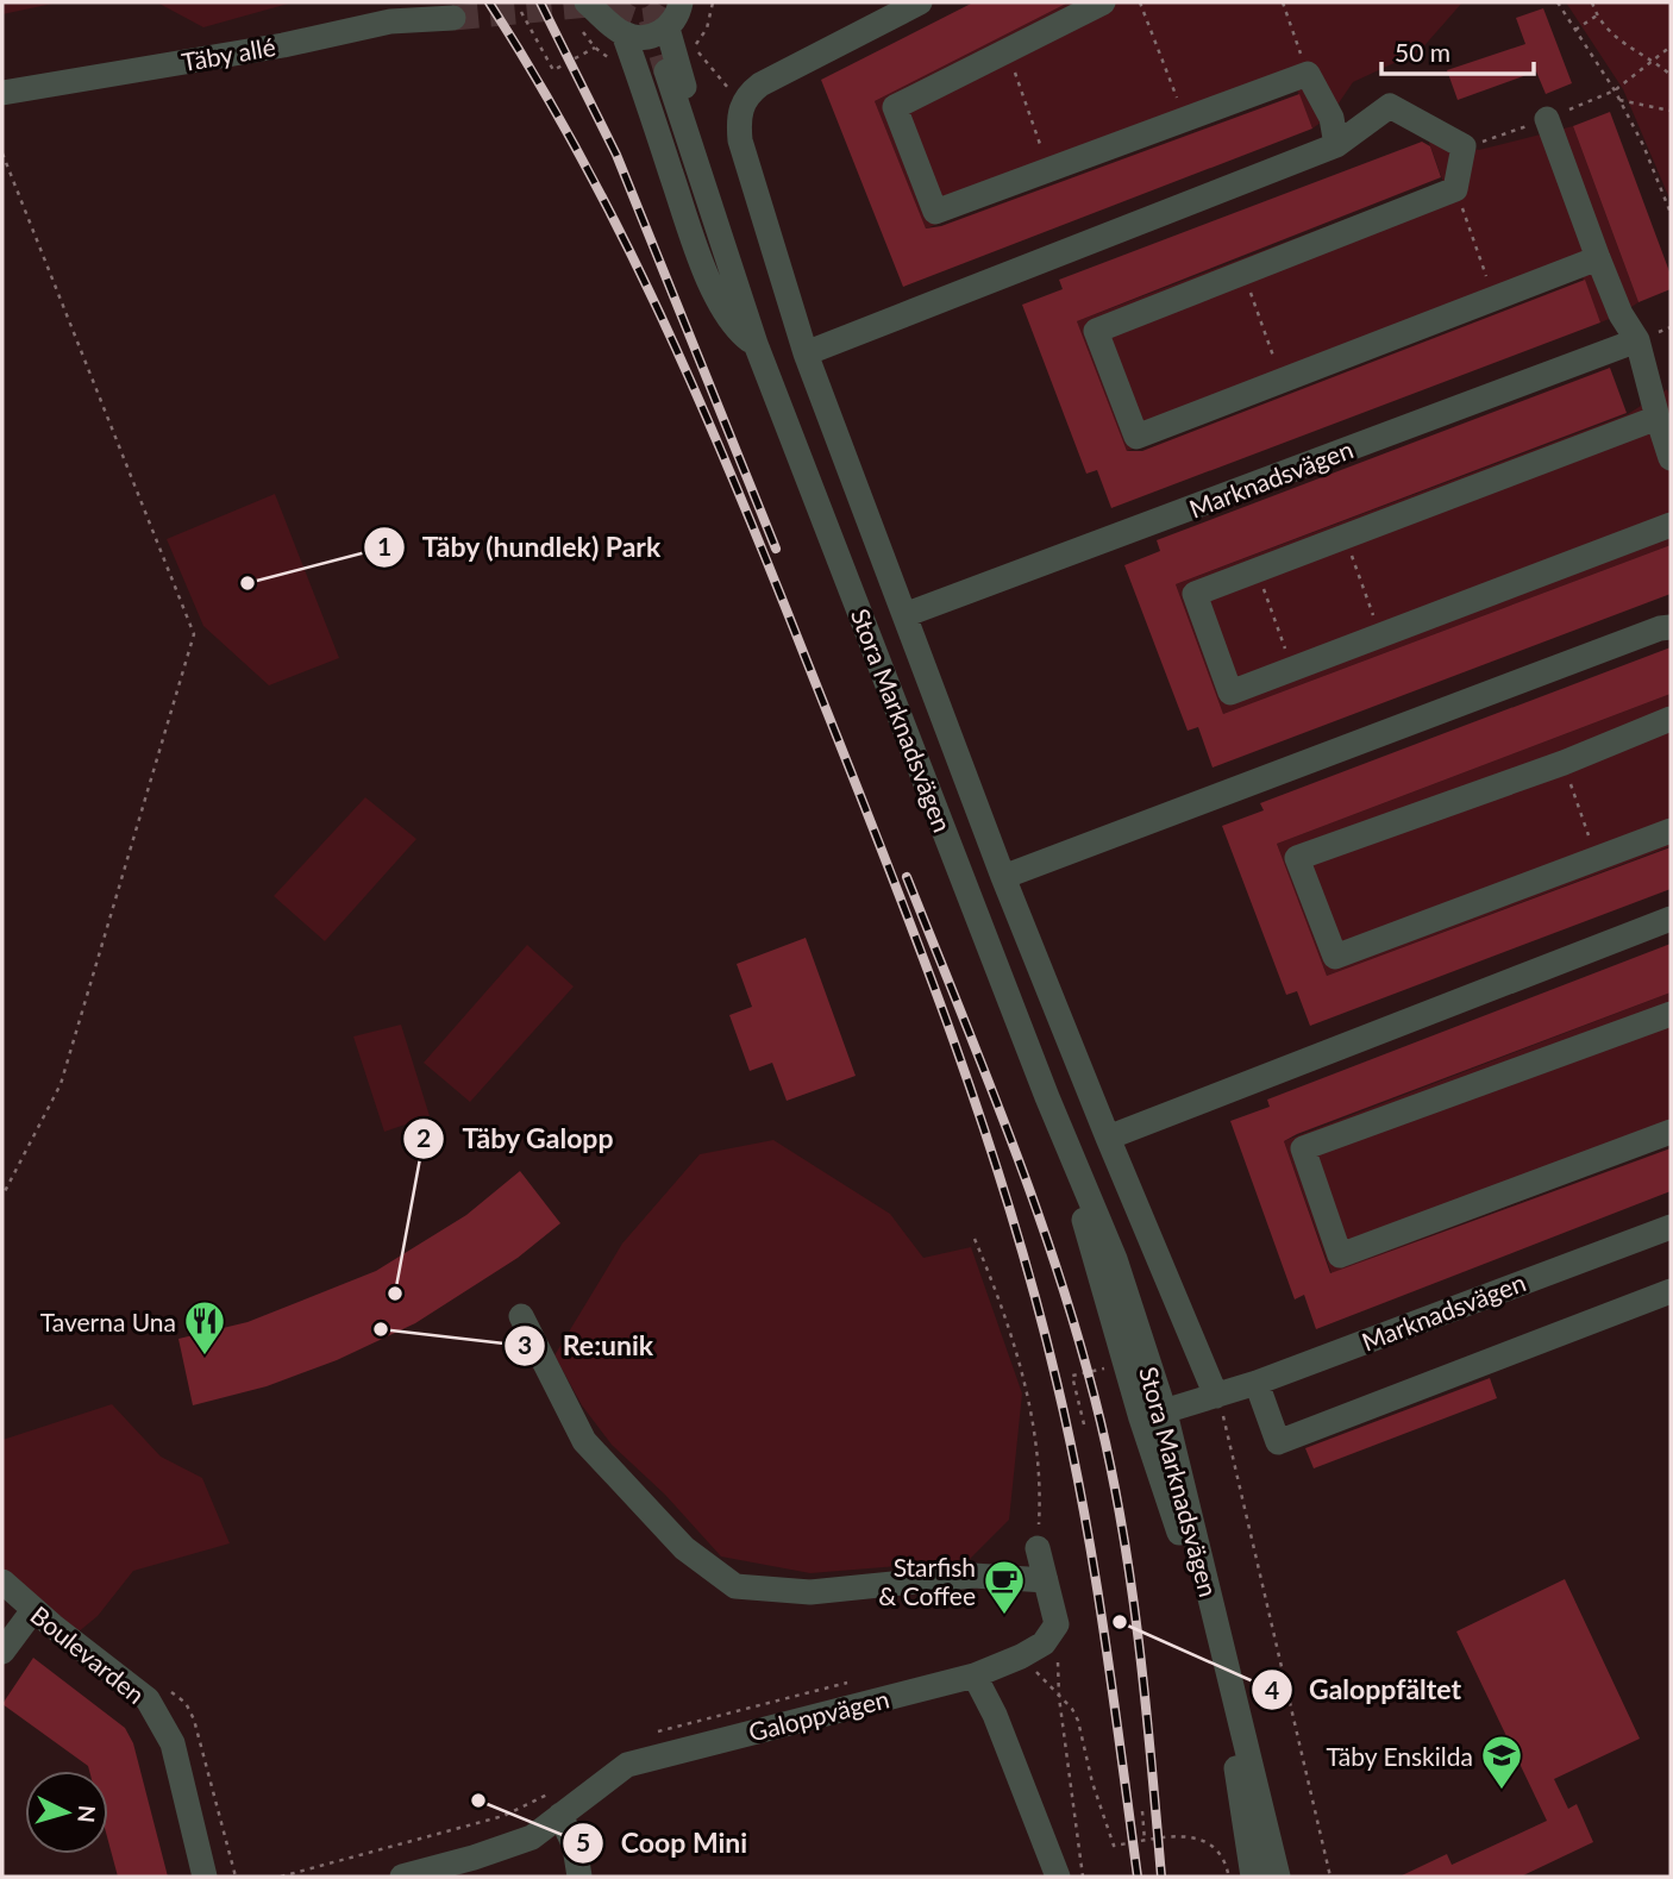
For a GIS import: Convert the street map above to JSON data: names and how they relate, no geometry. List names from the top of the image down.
{
  "streets": {
    "street": [
      "Täby allé",
      "Marknadsvägen",
      "Stora Marknadsvägen",
      "Boulevarden",
      "Galoppvägen"
    ]
  },
  "crossings": [
    ["Marknadsvägen", "Stora Marknadsvägen"]
  ],
  "places": {
    "other": [
      "Täby (hundlek) Park",
      "Täby Galopp",
      "Re:unik",
      "Galoppfältet",
      "Coop Mini"
    ],
    "restaurant": ["Taverna Una"],
    "cafe": ["Starfish & Coffee"],
    "school or university": ["Täby Enskilda"]
  },
  "scale_bar": "50 m",
  "north": "right"
}
